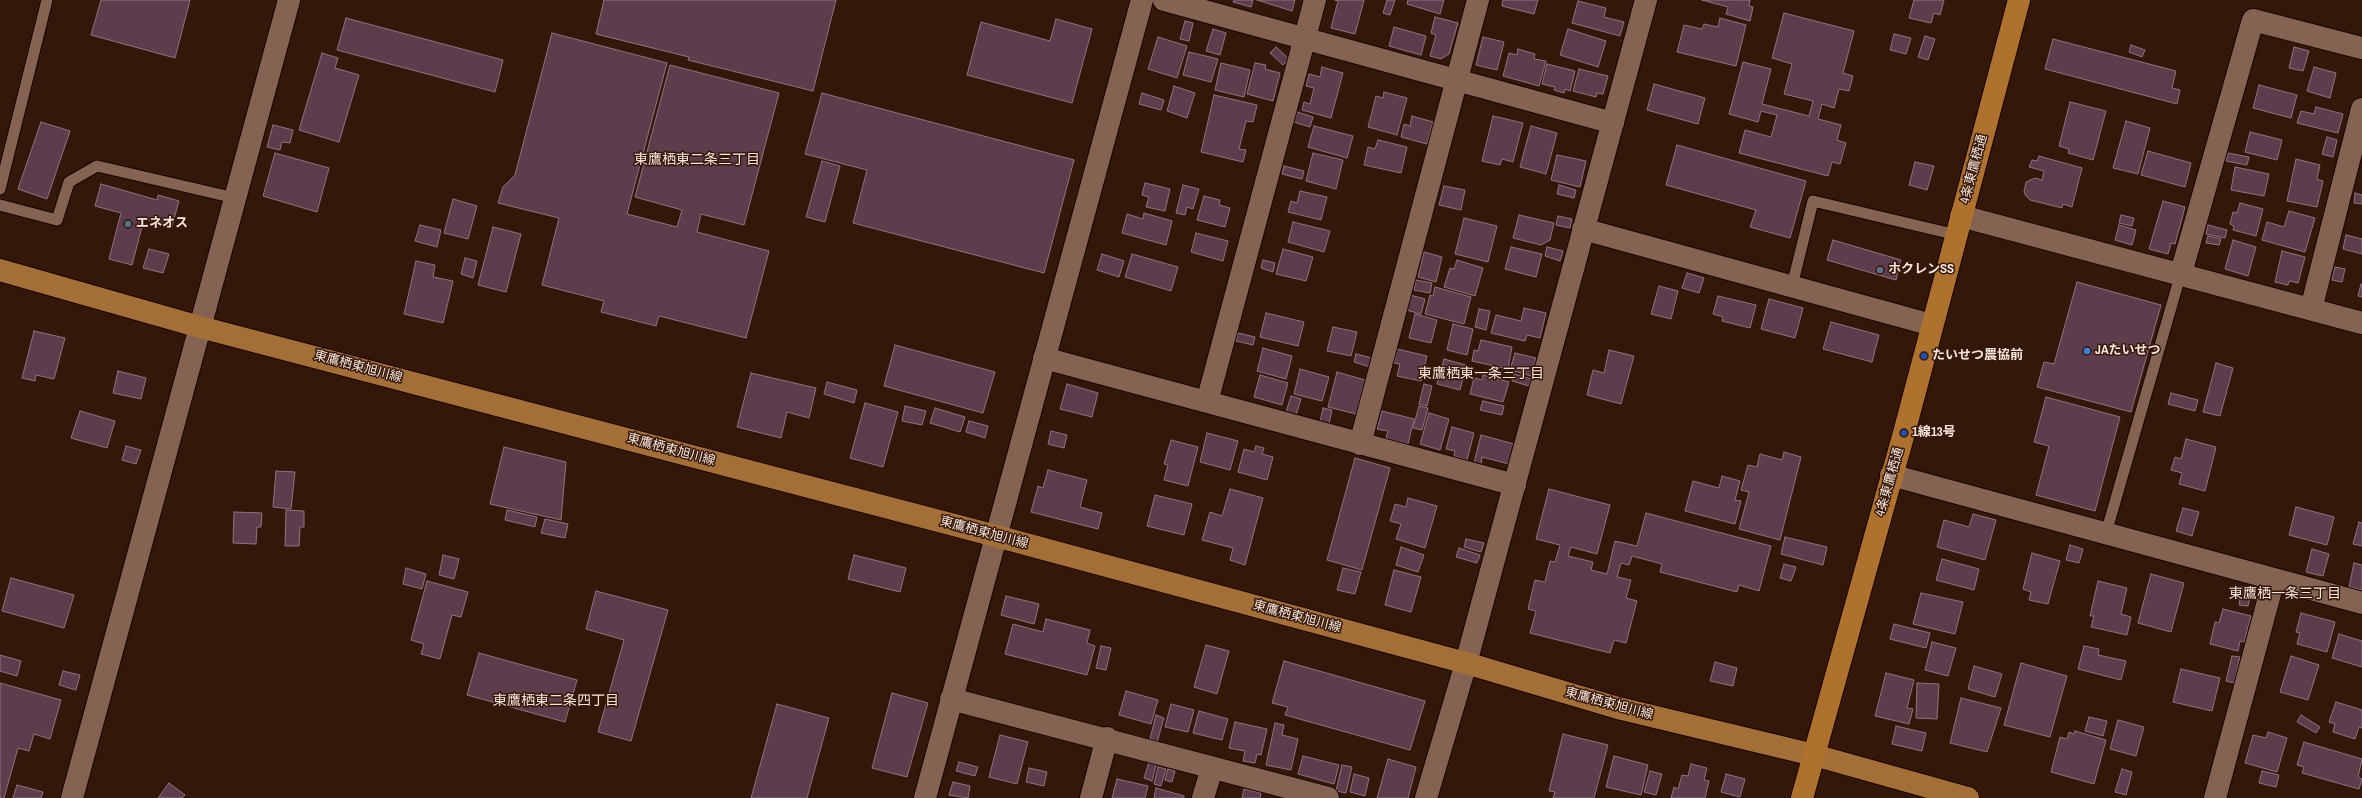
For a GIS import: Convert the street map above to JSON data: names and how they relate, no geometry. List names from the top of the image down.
{
  "streets": {
    "highway": ["4条東鷹栖通"],
    "main road": ["東鷹栖東旭川線"]
  },
  "crossings": [
    ["4条東鷹栖通", "東鷹栖東旭川線"]
  ],
  "districts": [
    "東鷹栖東二条三丁目",
    "東鷹栖東一条三丁目",
    "東鷹栖一条三丁目",
    "東鷹栖東二条四丁目"
  ],
  "places": [
    "エネオス",
    "ホクレンSS",
    "JAたいせつ",
    "たいせつ農協前",
    "1線13号"
  ]
}
